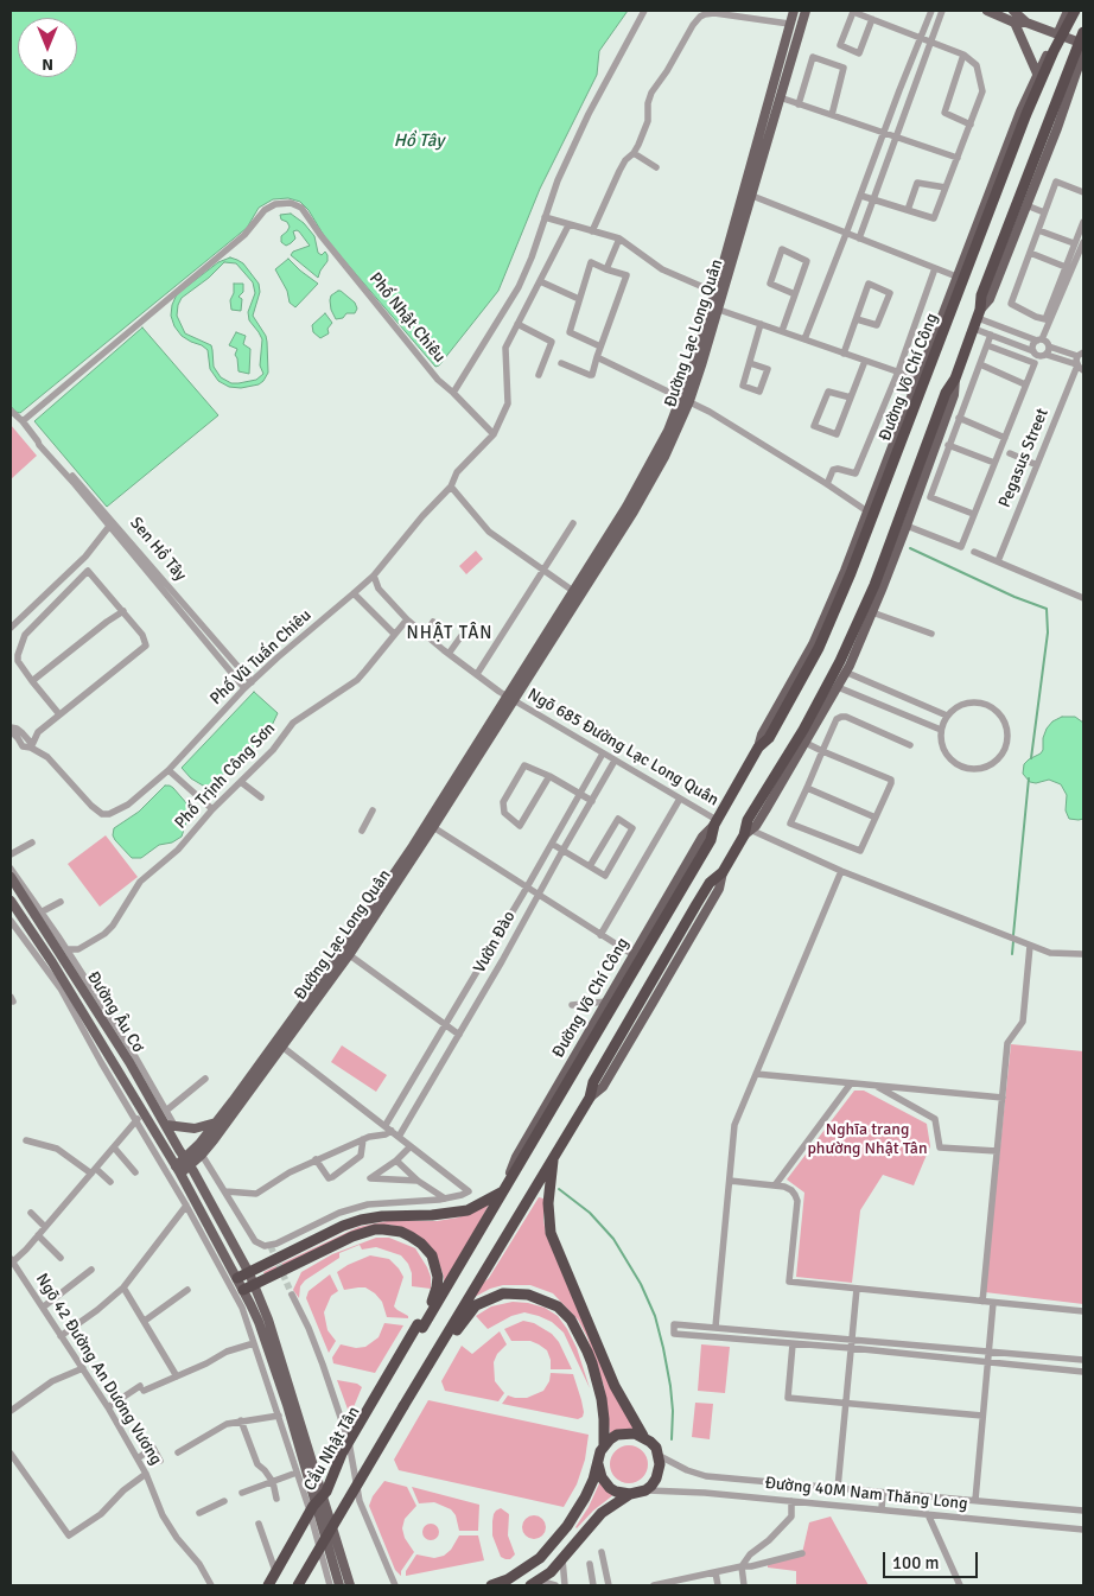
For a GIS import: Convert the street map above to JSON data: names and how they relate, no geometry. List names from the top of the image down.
{
  "streets": {
    "highway": ["Đường Võ Chí Công", "Cầu Nhật Tân"],
    "main road": ["Đường Lạc Long Quân", "Đường Âu Cơ"],
    "street": [
      "Phố Nhật Chiêu",
      "Pegasus Street",
      "Sen Hồ Tây",
      "Phố Vũ Tuấn Chiêu",
      "Ngõ 685 Đường Lạc Long Quân",
      "Phố Trịnh Công Sơn",
      "Vườn Đào",
      "Ngõ 42 Đường An Dương Vương",
      "Đường 40M Nam Thăng Long"
    ]
  },
  "crossings": [
    ["Phố Nhật Chiêu", "Sen Hồ Tây"],
    ["Đường Lạc Long Quân", "Ngõ 685 Đường Lạc Long Quân"],
    ["Đường Lạc Long Quân", "Đường Âu Cơ"],
    ["Đường Võ Chí Công", "Ngõ 685 Đường Lạc Long Quân"],
    ["Đường Võ Chí Công", "Cầu Nhật Tân"],
    ["Sen Hồ Tây", "Phố Vũ Tuấn Chiêu"],
    ["Phố Vũ Tuấn Chiêu", "Ngõ 685 Đường Lạc Long Quân"],
    ["Ngõ 685 Đường Lạc Long Quân", "Phố Trịnh Công Sơn"],
    ["Ngõ 685 Đường Lạc Long Quân", "Vườn Đào"],
    ["Phố Trịnh Công Sơn", "Đường Âu Cơ"]
  ],
  "districts": ["NHẬT TÂN"],
  "water": ["Hồ Tây"],
  "parks": ["Nghĩa trang phường Nhật Tân"],
  "scale_bar": "100 m",
  "north": "bottom"
}
